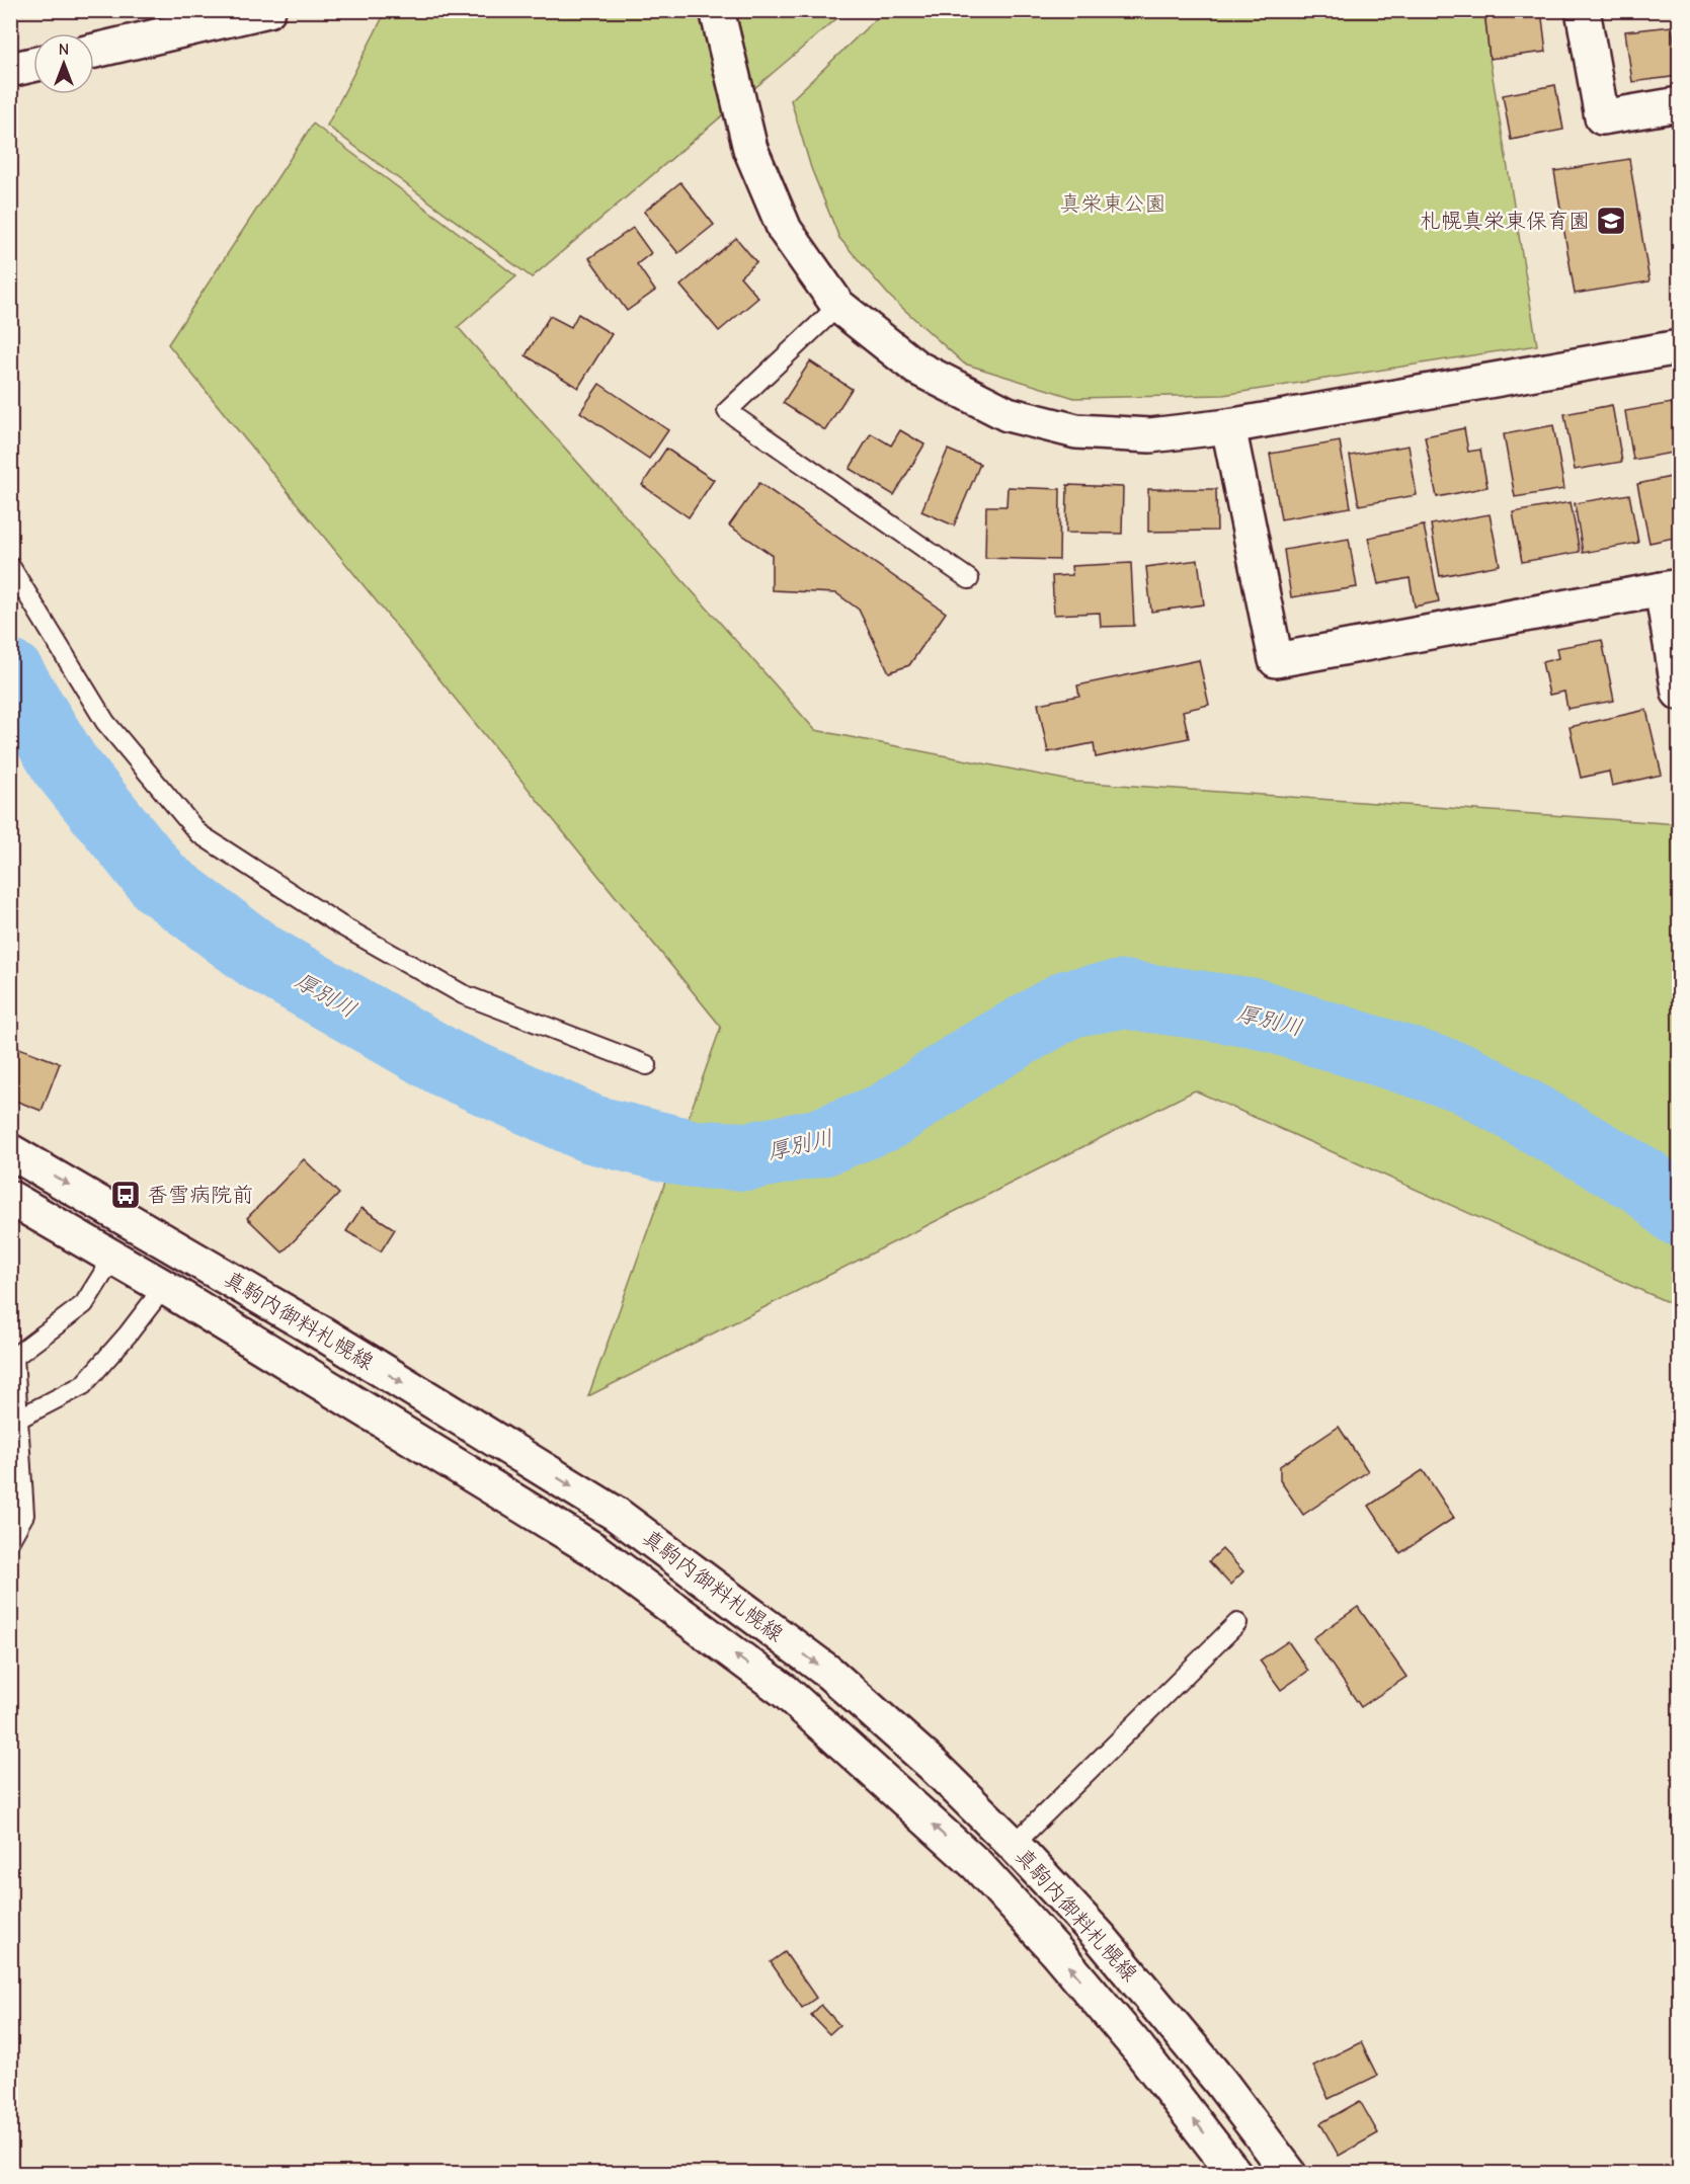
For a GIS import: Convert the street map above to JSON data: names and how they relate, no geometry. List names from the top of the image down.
{
  "streets": {
    "main road": ["真駒内御料札幌線"]
  },
  "water": ["厚別川"],
  "parks": ["真栄東公園"],
  "places": {
    "school or university": ["札幌真栄東保育園"],
    "bus stop": ["香雪病院前"]
  },
  "north": "top"
}
